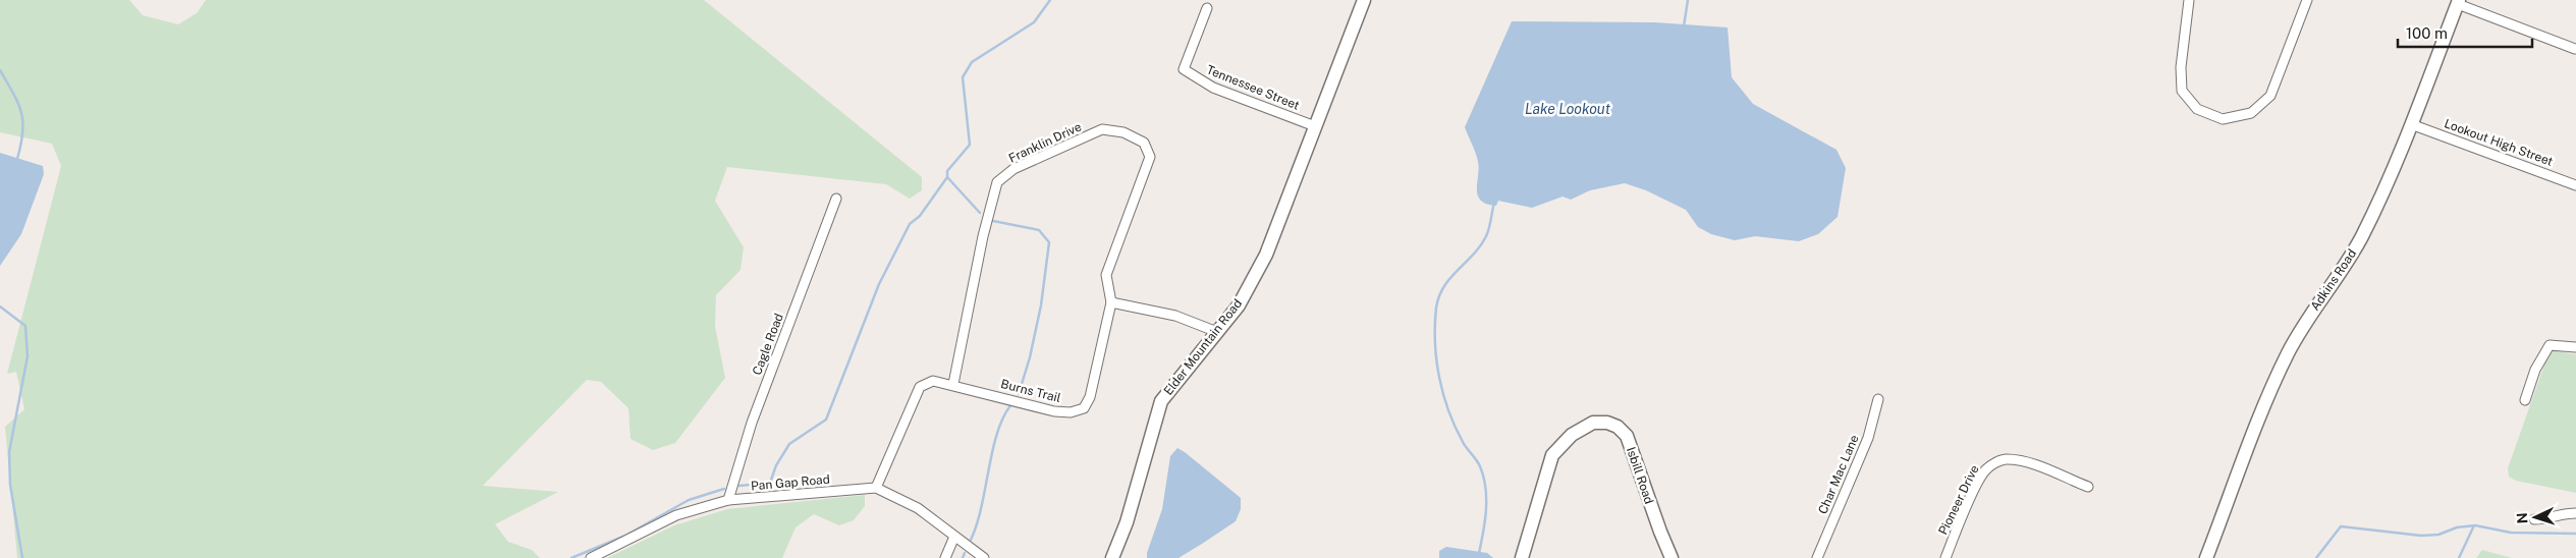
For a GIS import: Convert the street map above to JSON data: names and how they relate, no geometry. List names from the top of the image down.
{
  "streets": {
    "street": [
      "Tennessee Street",
      "Franklin Drive",
      "Lookout High Street",
      "Adkins Road",
      "Cagle Road",
      "Elder Mountain Road",
      "Burns Trail",
      "Char Mac Lane",
      "Isbill Road",
      "Pan Gap Road",
      "Pioneer Drive"
    ]
  },
  "crossings": [
    ["Tennessee Street", "Elder Mountain Road"],
    ["Franklin Drive", "Burns Trail"],
    ["Lookout High Street", "Adkins Road"],
    ["Cagle Road", "Pan Gap Road"]
  ],
  "water": ["Lake Lookout"],
  "scale_bar": "100 m",
  "north": "left"
}
